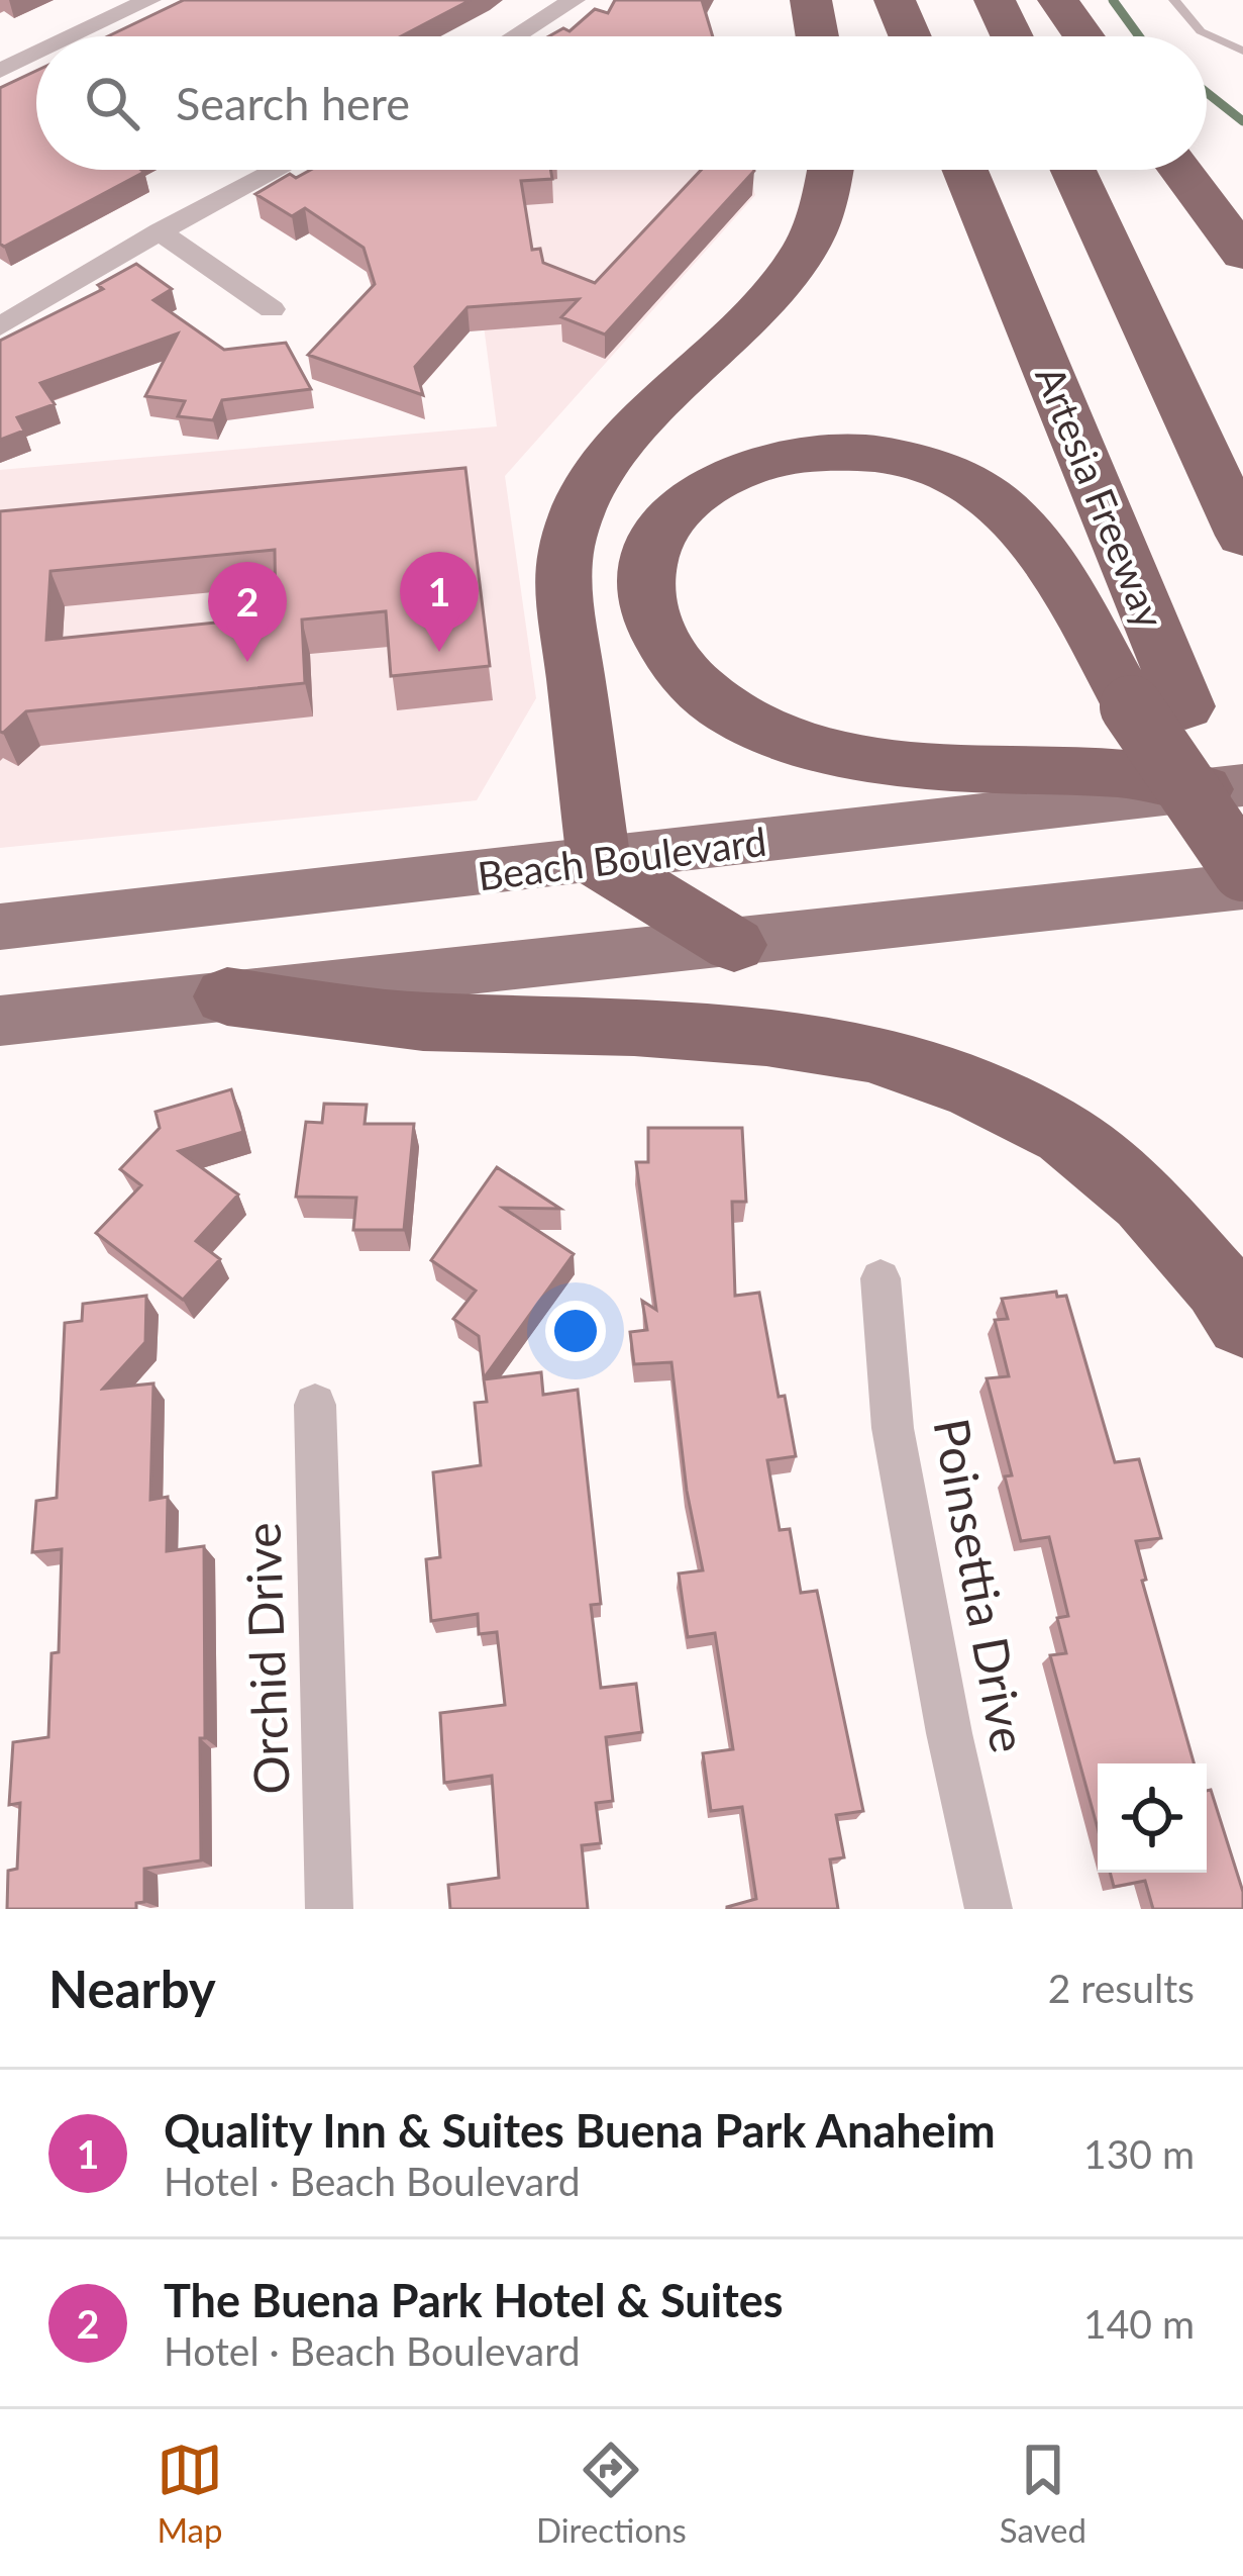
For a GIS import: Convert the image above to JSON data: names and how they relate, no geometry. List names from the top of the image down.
{
  "streets": {
    "highway": ["Artesia Freeway"],
    "main road": ["Beach Boulevard"],
    "street": ["Poinsettia Drive", "Orchid Drive"]
  },
  "page": {
    "search": "Search here",
    "pins": ["1", "2"],
    "heading": ["Nearby", "2 results"],
    "list": [
      {
        "mark": "1",
        "name": "Quality Inn & Suites Buena Park Anaheim",
        "note": "Hotel · Beach Boulevard",
        "value": "130 m"
      },
      {
        "mark": "2",
        "name": "The Buena Park Hotel & Suites",
        "note": "Hotel · Beach Boulevard",
        "value": "140 m"
      }
    ],
    "nav": ["Map", "Directions", "Saved"]
  }
}
